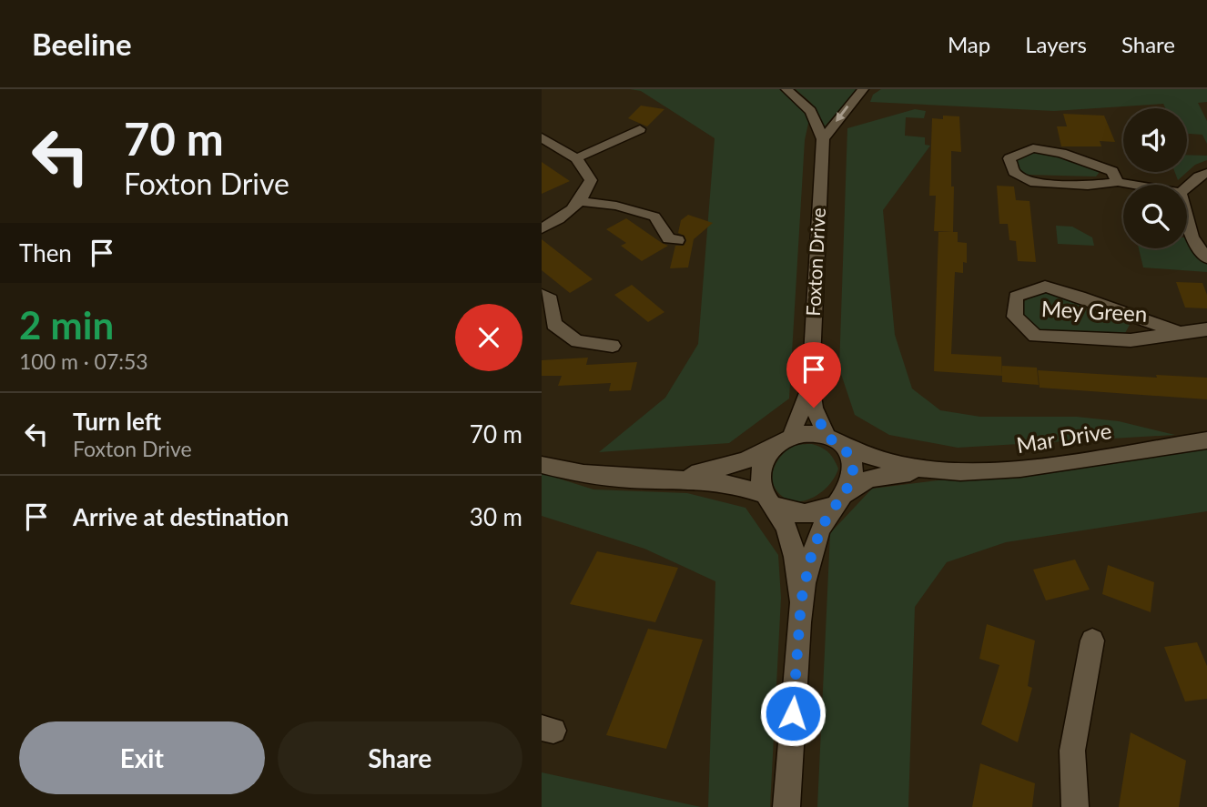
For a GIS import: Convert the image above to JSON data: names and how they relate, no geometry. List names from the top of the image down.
{
  "streets": {
    "street": ["Foxton Drive", "Mey Green", "Mar Drive"]
  },
  "crossings": [
    ["Foxton Drive", "Mar Drive"]
  ],
  "page": {
    "header": "Beeline",
    "nav": ["Map", "Layers", "Share"],
    "turn": ["70 m", "Foxton Drive"],
    "then": "Then",
    "heading": ["2 min", "100 m · 07:53"],
    "list": [
      {
        "name": "Turn left",
        "note": "Foxton Drive",
        "value": "70 m"
      },
      {
        "name": "Arrive at destination",
        "value": "30 m"
      }
    ],
    "buttons": ["Exit", "Share"]
  }
}
